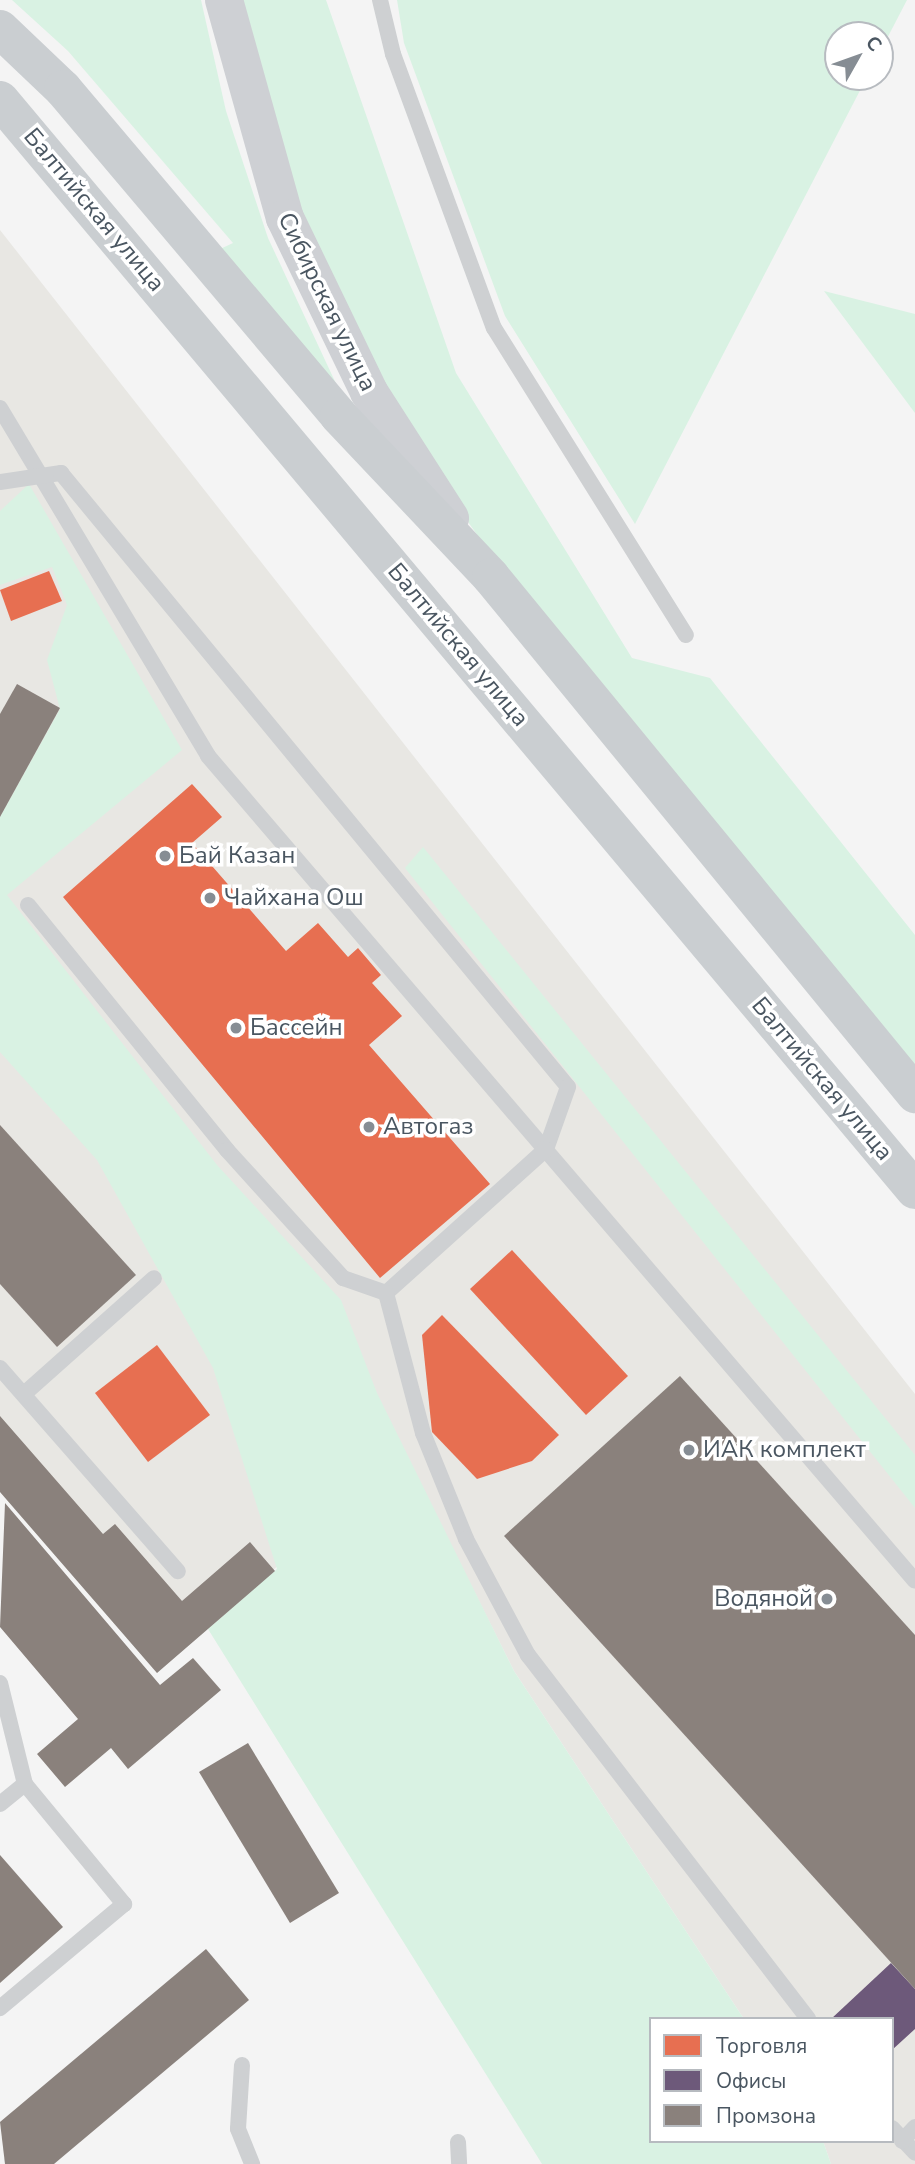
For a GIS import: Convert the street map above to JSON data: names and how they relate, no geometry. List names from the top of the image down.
{
  "streets": {
    "main road": ["Балтийская улица", "Сибирская улица"]
  },
  "places": [
    "Бай Казан",
    "Чайхана Ош",
    "Бассейн",
    "Автогаз",
    "ИАК комплект",
    "Водяной"
  ],
  "legend": ["Торговля", "Офисы", "Промзона"],
  "north": "top right"
}
